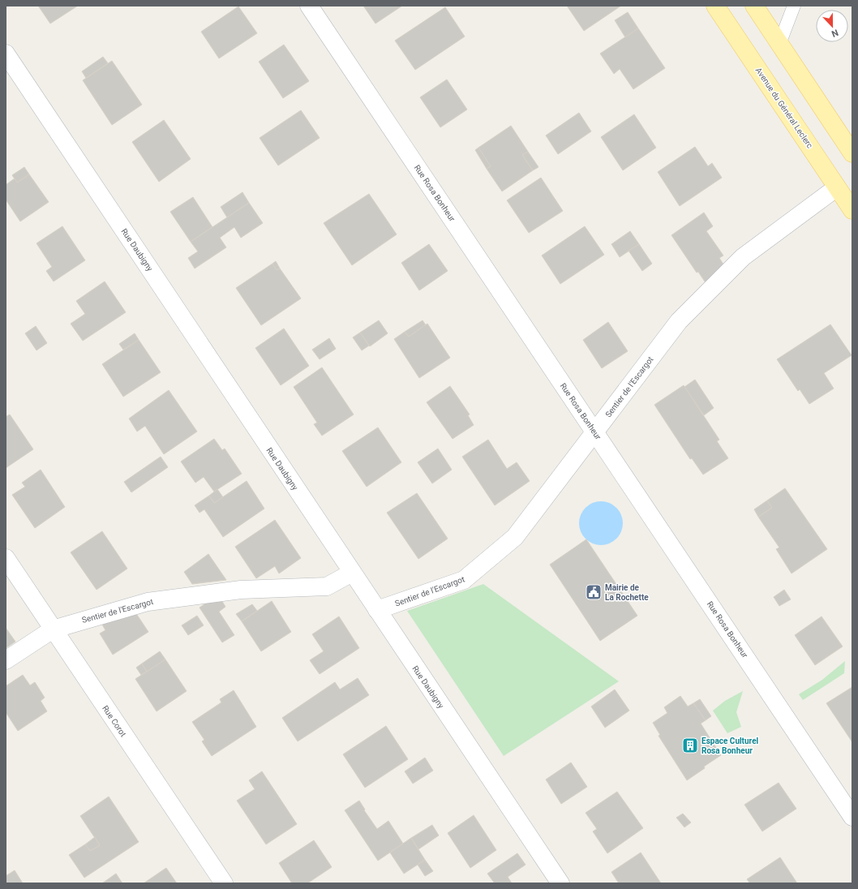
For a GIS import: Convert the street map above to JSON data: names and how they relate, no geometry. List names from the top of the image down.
{
  "streets": {
    "main road": ["Avenue du Général Leclerc"],
    "street": [
      "Rue Rosa Bonheur",
      "Rue Daubigny",
      "Sentier de l'Escargot",
      "Rue Corot"
    ]
  },
  "crossings": [
    ["Avenue du Général Leclerc", "Sentier de l'Escargot"],
    ["Rue Rosa Bonheur", "Sentier de l'Escargot"],
    ["Rue Daubigny", "Sentier de l'Escargot"],
    ["Sentier de l'Escargot", "Rue Corot"]
  ],
  "places": {
    "public building": ["Mairie de La Rochette"],
    "building": ["Espace Culturel Rosa Bonheur"]
  },
  "north": "bottom"
}
